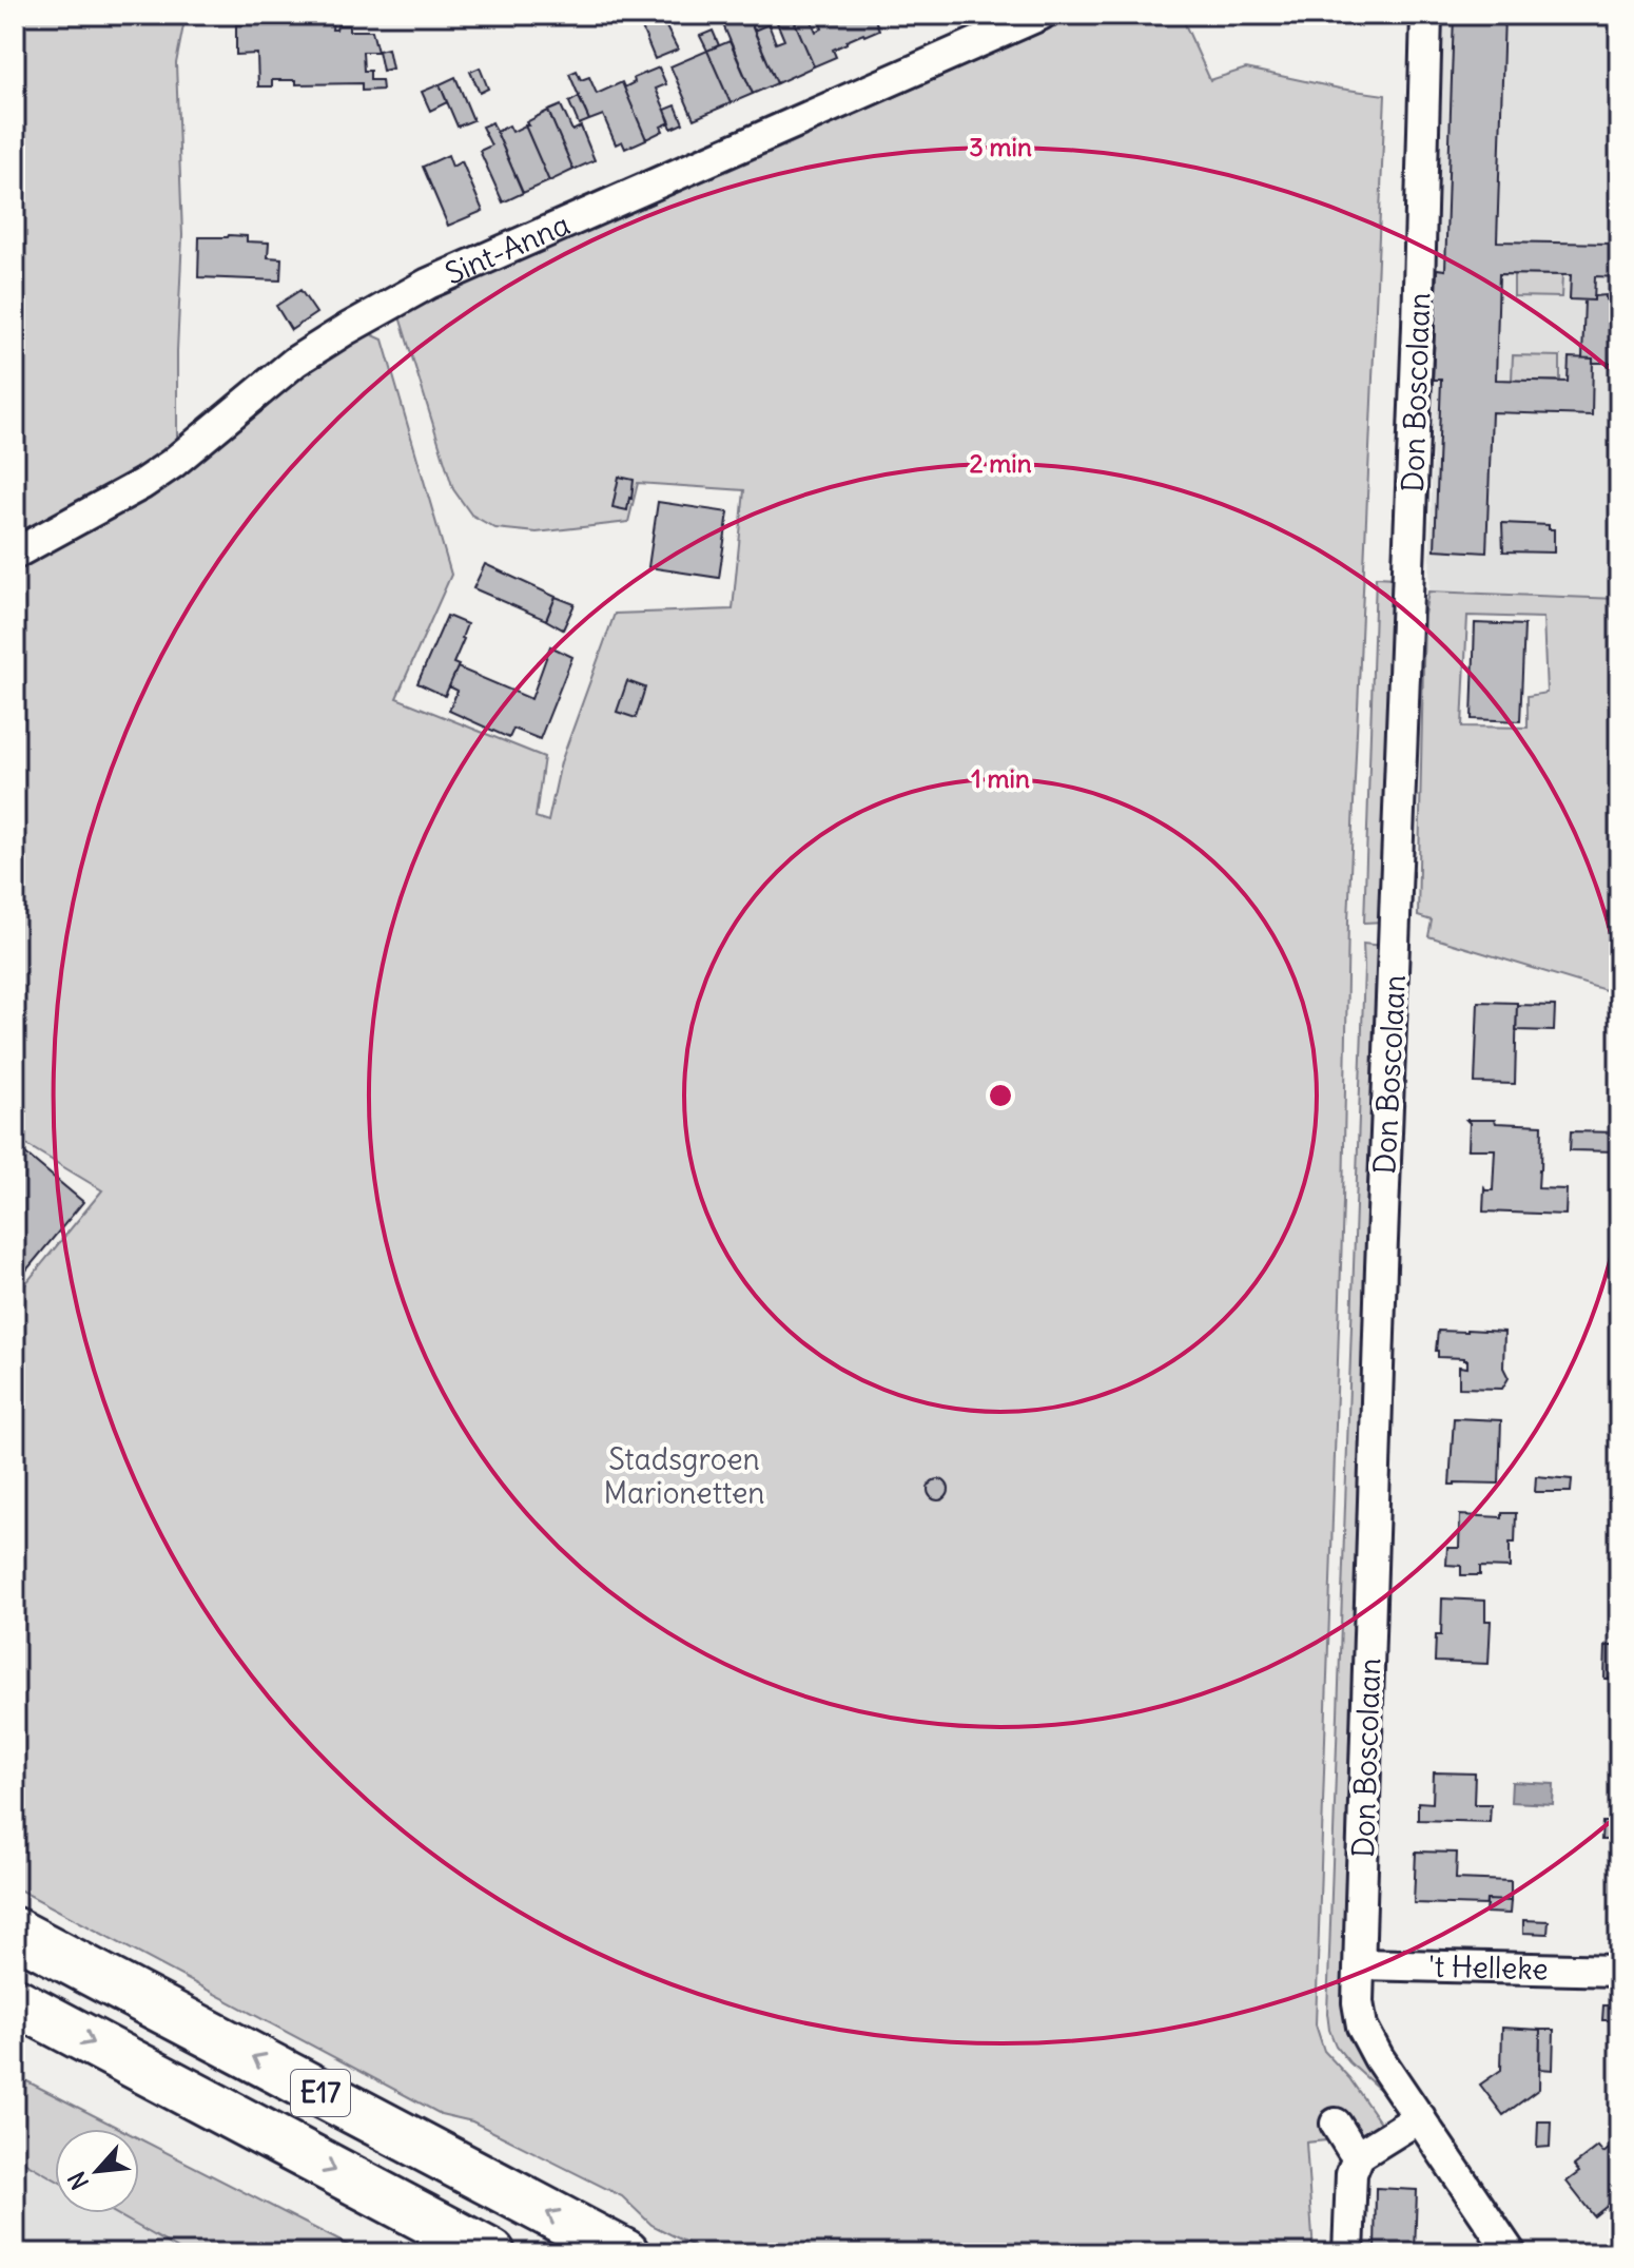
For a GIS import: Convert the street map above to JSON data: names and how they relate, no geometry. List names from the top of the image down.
{
  "streets": {
    "highway": ["E17"],
    "street": ["Sint-Anna", "Don Boscolaan", "'t Helleke"]
  },
  "crossings": [
    ["Don Boscolaan", "'t Helleke"]
  ],
  "parks": ["Stadsgroen Marionetten"],
  "north": "bottom left",
  "rings": ["3 min", "2 min", "1 min"]
}
